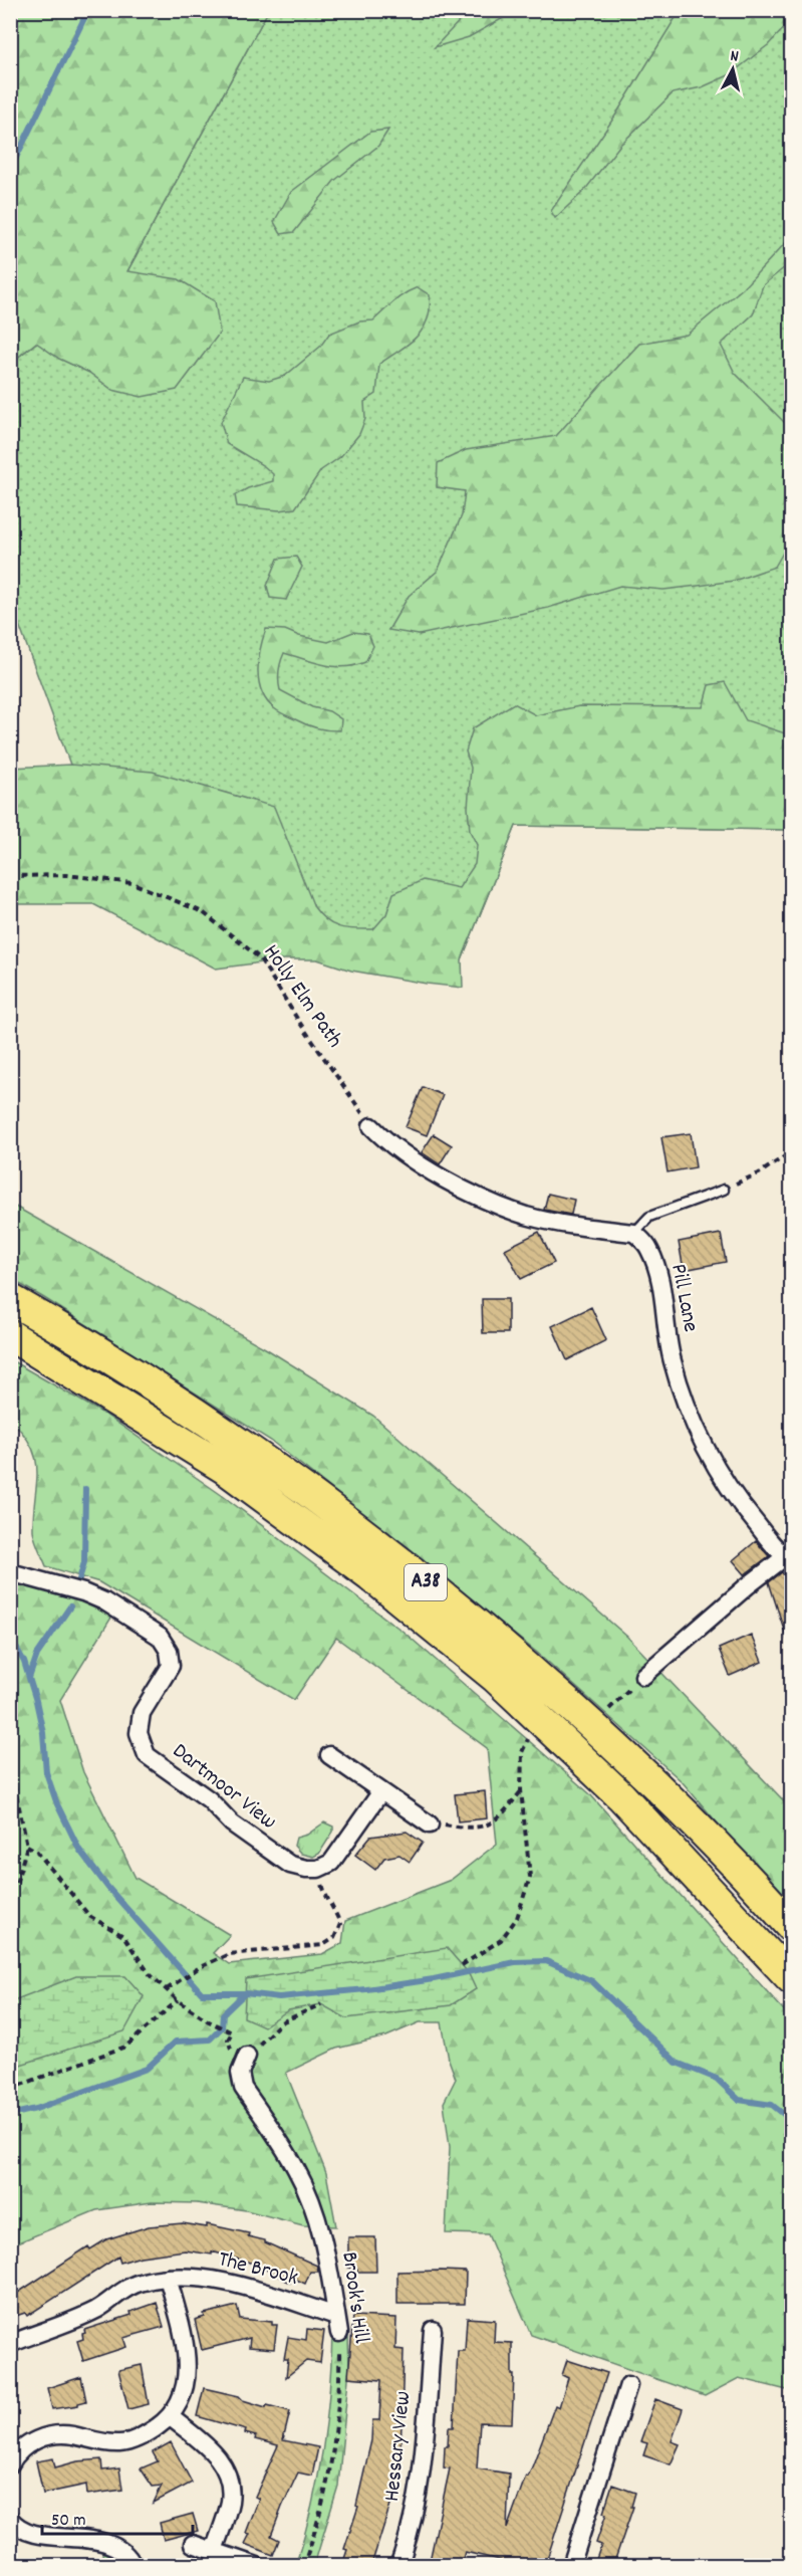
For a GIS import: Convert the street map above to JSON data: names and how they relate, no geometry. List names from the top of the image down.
{
  "streets": {
    "highway": ["A38"],
    "street": [
      "Pill Lane",
      "Dartmoor View",
      "The Brook",
      "Brook's Hill",
      "Hessary View"
    ],
    "path": ["Holly Elm Path"]
  },
  "crossings": [
    ["The Brook", "Brook's Hill"]
  ],
  "scale_bar": "50 m",
  "north": "top"
}
